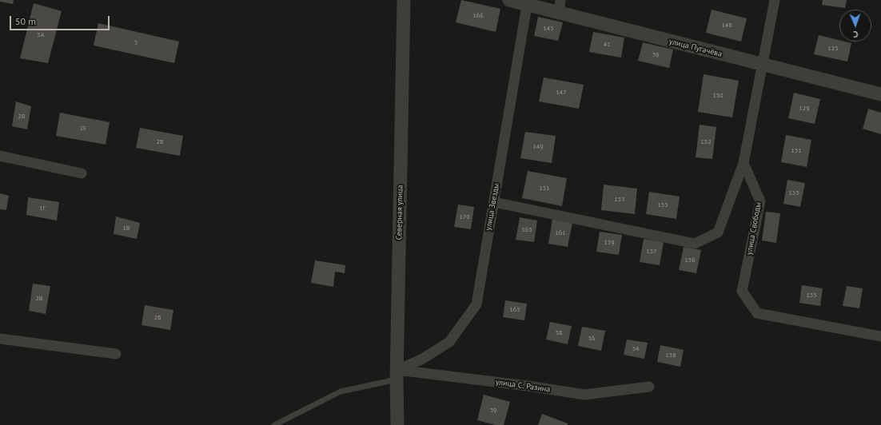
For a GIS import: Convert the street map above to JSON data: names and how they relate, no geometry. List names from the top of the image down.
{
  "streets": {
    "street": [
      "улица Пугачёва",
      "улица Звезды",
      "Северная улица",
      "улица Свободы",
      "улица С. Разина"
    ]
  },
  "crossings": [
    ["улица Пугачёва", "улица Звезды"],
    ["улица Звезды", "Северная улица"],
    ["улица Звезды", "улица С. Разина"],
    ["Северная улица", "улица С. Разина"]
  ],
  "house_numbers": [
    "166",
    "148",
    "145",
    "5А",
    "3",
    "41",
    "125",
    "39",
    "147",
    "150",
    "129",
    "2В",
    "2Е",
    "2Б",
    "152",
    "149",
    "131",
    "151",
    "133",
    "153",
    "155",
    "1Г",
    "170",
    "1В",
    "163",
    "161",
    "159",
    "157",
    "156",
    "135",
    "2В",
    "165",
    "2Б",
    "58",
    "56",
    "54",
    "158",
    "39"
  ],
  "scale_bar": "50 m",
  "north": "bottom"
}
